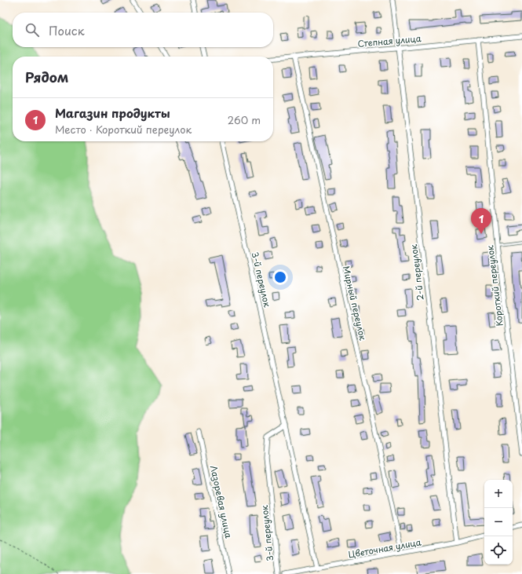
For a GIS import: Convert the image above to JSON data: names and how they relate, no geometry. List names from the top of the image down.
{
  "streets": {
    "street": [
      "Степная улица",
      "2-й переулок",
      "3-й переулок",
      "Короткий переулок",
      "Мирный переулок",
      "Лазоревая улица",
      "Цветочная улица"
    ]
  },
  "crossings": [
    ["Степная улица", "2-й переулок"],
    ["Степная улица", "Короткий переулок"],
    ["Степная улица", "Мирный переулок"],
    ["2-й переулок", "Цветочная улица"],
    ["3-й переулок", "Цветочная улица"],
    ["Мирный переулок", "Цветочная улица"]
  ],
  "page": {
    "search": "Поиск",
    "heading": "Рядом",
    "list": [
      {
        "mark": "1",
        "name": "Магазин продукты",
        "note": "Место · Короткий переулок",
        "value": "260 m"
      }
    ],
    "pins": "1",
    "map_buttons": ["+", "−"]
  }
}
